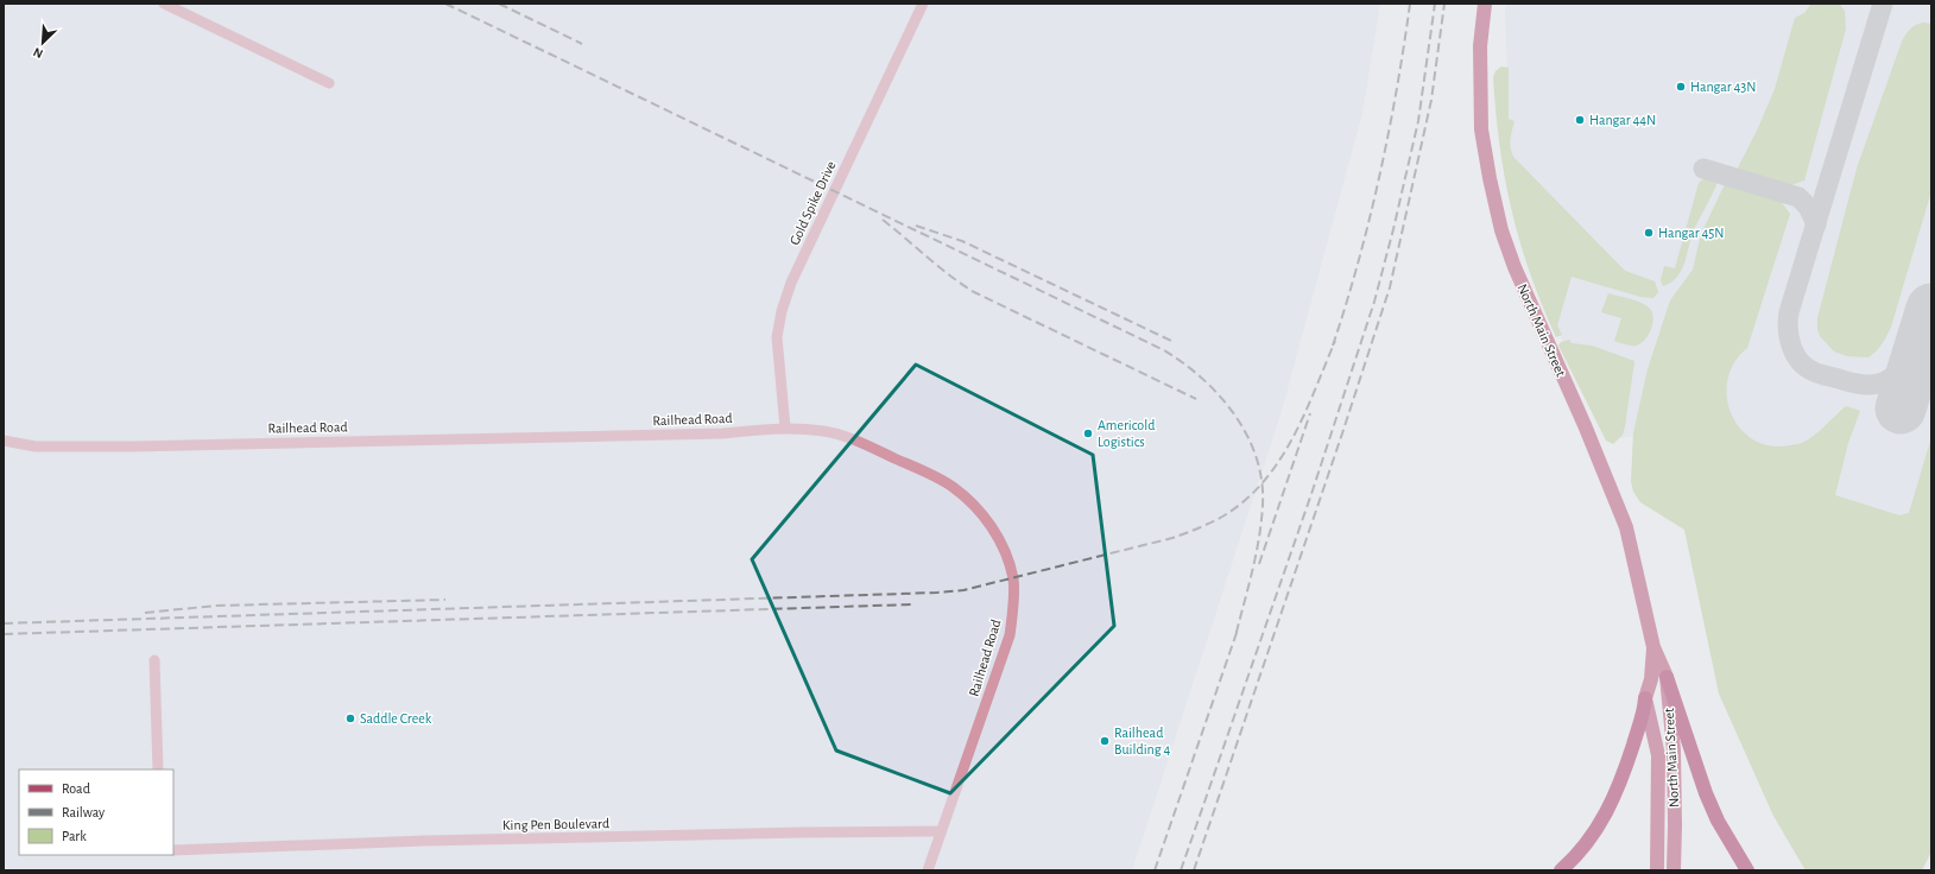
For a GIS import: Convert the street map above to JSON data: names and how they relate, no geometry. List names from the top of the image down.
{
  "streets": {
    "main road": ["North Main Street"],
    "street": ["Gold Spike Drive", "Railhead Road", "King Pen Boulevard"]
  },
  "crossings": [
    ["Gold Spike Drive", "Railhead Road"],
    ["Railhead Road", "King Pen Boulevard"]
  ],
  "places": [
    "Hangar 43N",
    "Hangar 44N",
    "Hangar 45N",
    "Americold Logistics",
    "Saddle Creek",
    "Railhead Building 4"
  ],
  "legend": ["Road", "Railway", "Park"],
  "north": "bottom left"
}
